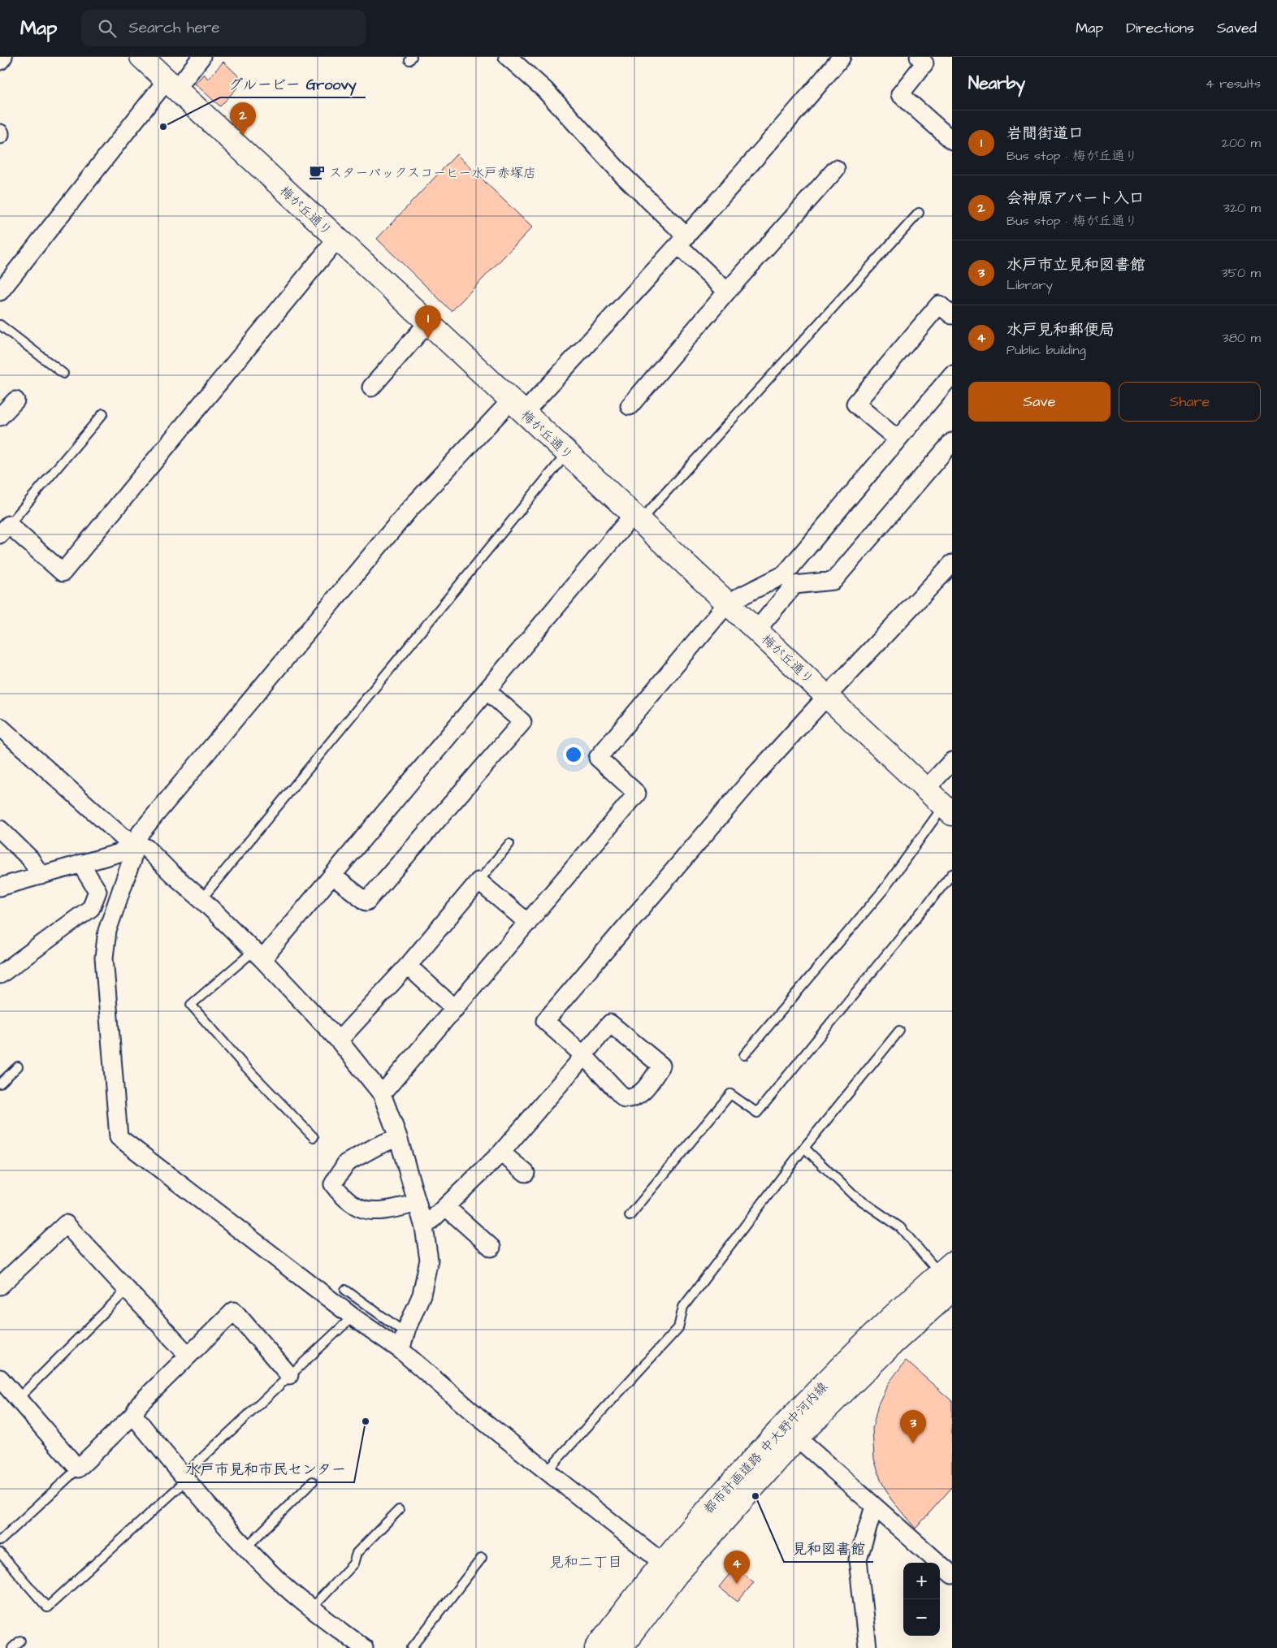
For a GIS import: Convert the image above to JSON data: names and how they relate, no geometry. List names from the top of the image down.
{
  "streets": {
    "street": ["梅が丘通り", "都市計画道路 中大野中河内線"]
  },
  "districts": ["見和二丁目"],
  "places": {
    "other": ["グルービー Groovy", "水戸市見和市民センター", "見和図書館"],
    "cafe": ["スターバックスコーヒー水戸赤塚店"]
  },
  "page": {
    "header": "Map",
    "search": "Search here",
    "nav": ["Map", "Directions", "Saved"],
    "heading": ["Nearby", "4 results"],
    "pins": [
      "2",
      "1",
      "3",
      "4"
    ],
    "list": [
      {
        "mark": "1",
        "name": "岩間街道口",
        "note": "Bus stop · 梅が丘通り",
        "value": "200 m"
      },
      {
        "mark": "2",
        "name": "会神原アパート入口",
        "note": "Bus stop · 梅が丘通り",
        "value": "320 m"
      },
      {
        "mark": "3",
        "name": "水戸市立見和図書館",
        "note": "Library",
        "value": "350 m"
      },
      {
        "mark": "4",
        "name": "水戸見和郵便局",
        "note": "Public building",
        "value": "380 m"
      }
    ],
    "buttons": ["Save", "Share"],
    "map_buttons": ["+", "−"]
  }
}
